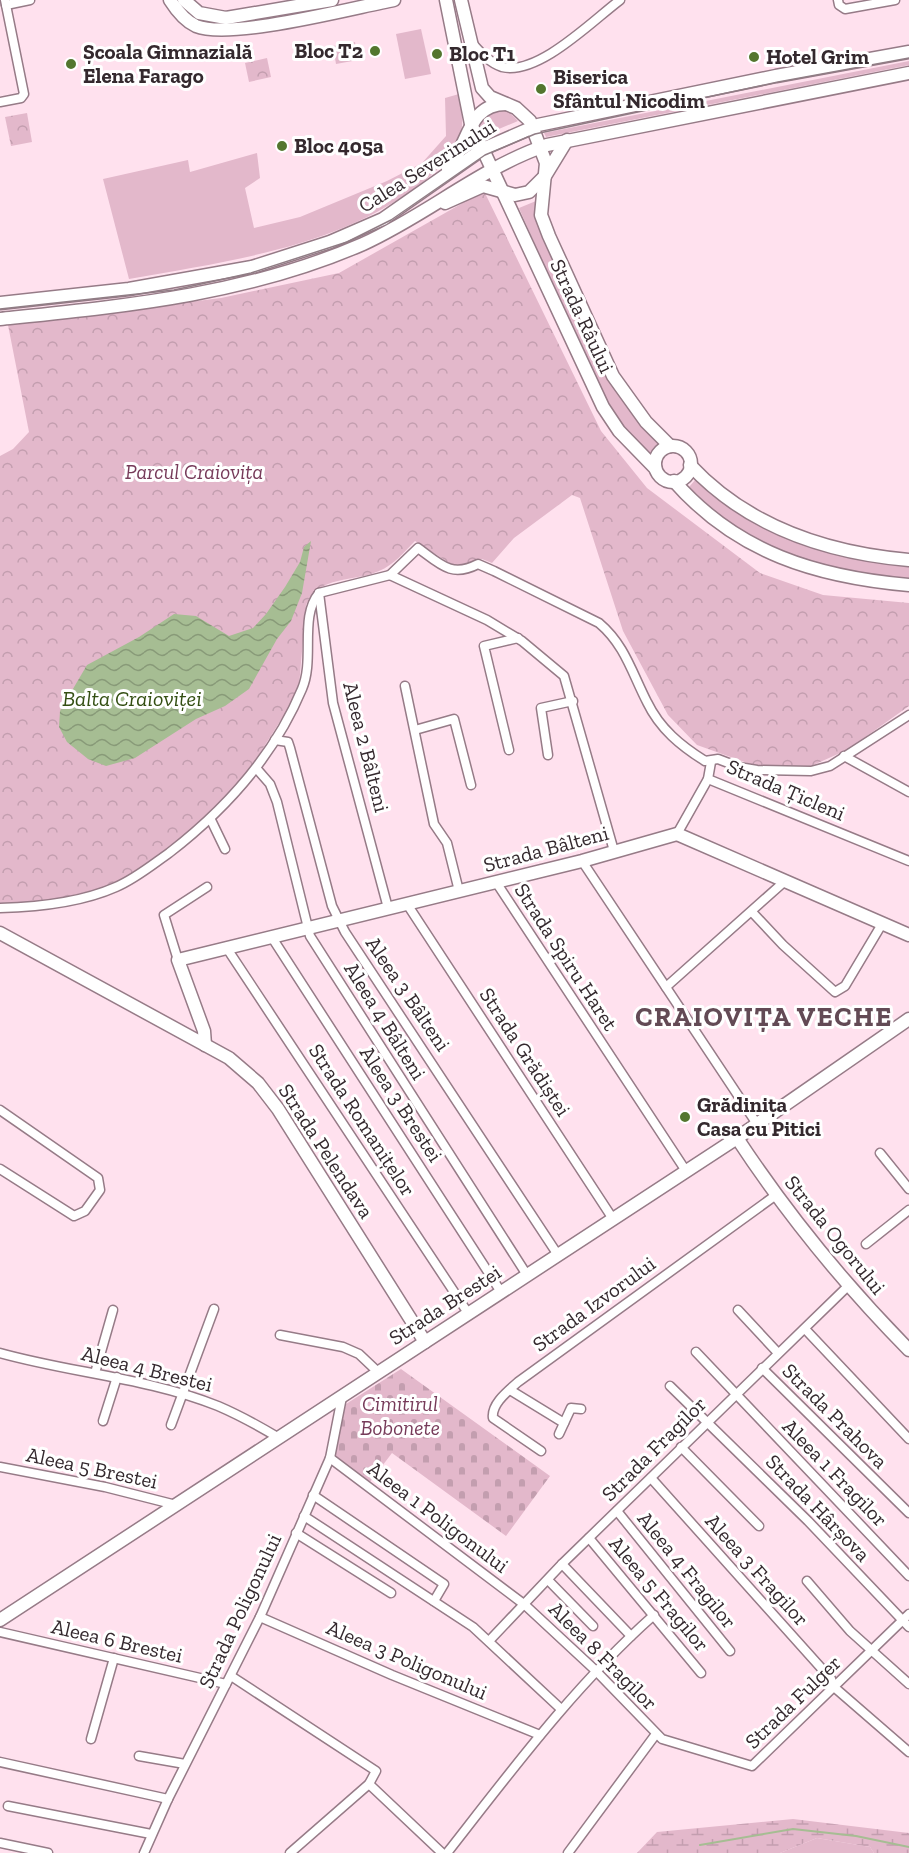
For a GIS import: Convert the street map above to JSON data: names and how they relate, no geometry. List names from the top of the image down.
{
  "streets": {
    "main road": [
      "Calea Severinului",
      "Strada Râului",
      "Strada Bâlteni",
      "Strada Pelendava",
      "Strada Ogorului",
      "Strada Brestei"
    ],
    "street": [
      "Aleea 2 Bâlteni",
      "Strada Țicleni",
      "Strada Spiru Haret",
      "Aleea 3 Bâlteni",
      "Aleea 4 Bâlteni",
      "Strada Grădiștei",
      "Aleea 3 Brestei",
      "Strada Romanițelor",
      "Strada Izvorului",
      "Aleea 4 Brestei",
      "Strada Prahova",
      "Strada Fragilor",
      "Aleea 5 Brestei",
      "Aleea 1 Fragilor",
      "Strada Hârșova",
      "Aleea 1 Poligonului",
      "Aleea 4 Fragilor",
      "Aleea 3 Fragilor",
      "Aleea 5 Fragilor",
      "Strada Poligonului",
      "Aleea 6 Brestei",
      "Aleea 8 Fragilor",
      "Aleea 3 Poligonului",
      "Strada Fulger"
    ]
  },
  "crossings": [
    ["Calea Severinului", "Strada Râului"],
    ["Aleea 2 Bâlteni", "Strada Bâlteni"],
    ["Strada Țicleni", "Strada Bâlteni"],
    ["Strada Bâlteni", "Strada Spiru Haret"],
    ["Strada Bâlteni", "Aleea 3 Bâlteni"],
    ["Strada Bâlteni", "Aleea 4 Bâlteni"],
    ["Strada Bâlteni", "Strada Grădiștei"],
    ["Strada Bâlteni", "Aleea 3 Brestei"],
    ["Strada Bâlteni", "Strada Romanițelor"],
    ["Strada Spiru Haret", "Strada Brestei"],
    ["Aleea 3 Bâlteni", "Strada Brestei"],
    ["Aleea 4 Bâlteni", "Strada Brestei"],
    ["Strada Grădiștei", "Strada Brestei"],
    ["Aleea 3 Brestei", "Strada Brestei"],
    ["Strada Romanițelor", "Strada Brestei"],
    ["Strada Pelendava", "Strada Brestei"],
    ["Strada Ogorului", "Strada Izvorului"],
    ["Strada Ogorului", "Strada Brestei"],
    ["Strada Ogorului", "Strada Fragilor"],
    ["Strada Brestei", "Aleea 4 Brestei"],
    ["Strada Brestei", "Aleea 5 Brestei"],
    ["Strada Brestei", "Strada Poligonului"],
    ["Strada Prahova", "Strada Fragilor"],
    ["Strada Fragilor", "Aleea 1 Fragilor"],
    ["Strada Fragilor", "Strada Hârșova"],
    ["Strada Fragilor", "Aleea 1 Poligonului"],
    ["Strada Fragilor", "Aleea 4 Fragilor"],
    ["Strada Fragilor", "Aleea 3 Fragilor"],
    ["Strada Fragilor", "Aleea 5 Fragilor"],
    ["Strada Fragilor", "Aleea 8 Fragilor"],
    ["Strada Hârșova", "Strada Fulger"],
    ["Aleea 1 Poligonului", "Strada Poligonului"],
    ["Aleea 1 Poligonului", "Aleea 8 Fragilor"],
    ["Aleea 3 Fragilor", "Strada Fulger"],
    ["Strada Poligonului", "Aleea 6 Brestei"],
    ["Strada Poligonului", "Aleea 3 Poligonului"],
    ["Aleea 8 Fragilor", "Strada Fulger"]
  ],
  "districts": ["CRAIOVIȚA VECHE"],
  "water": ["Balta Craioviței"],
  "parks": ["Parcul Craiovița", "Cimitirul Bobonete"],
  "places": [
    "Bloc T2",
    "Bloc T1",
    "Hotel Grim",
    "Școala Gimnazială Elena Farago",
    "Biserica Sfântul Nicodim",
    "Bloc 405a",
    "Grădinița Casa cu Pitici"
  ]
}
